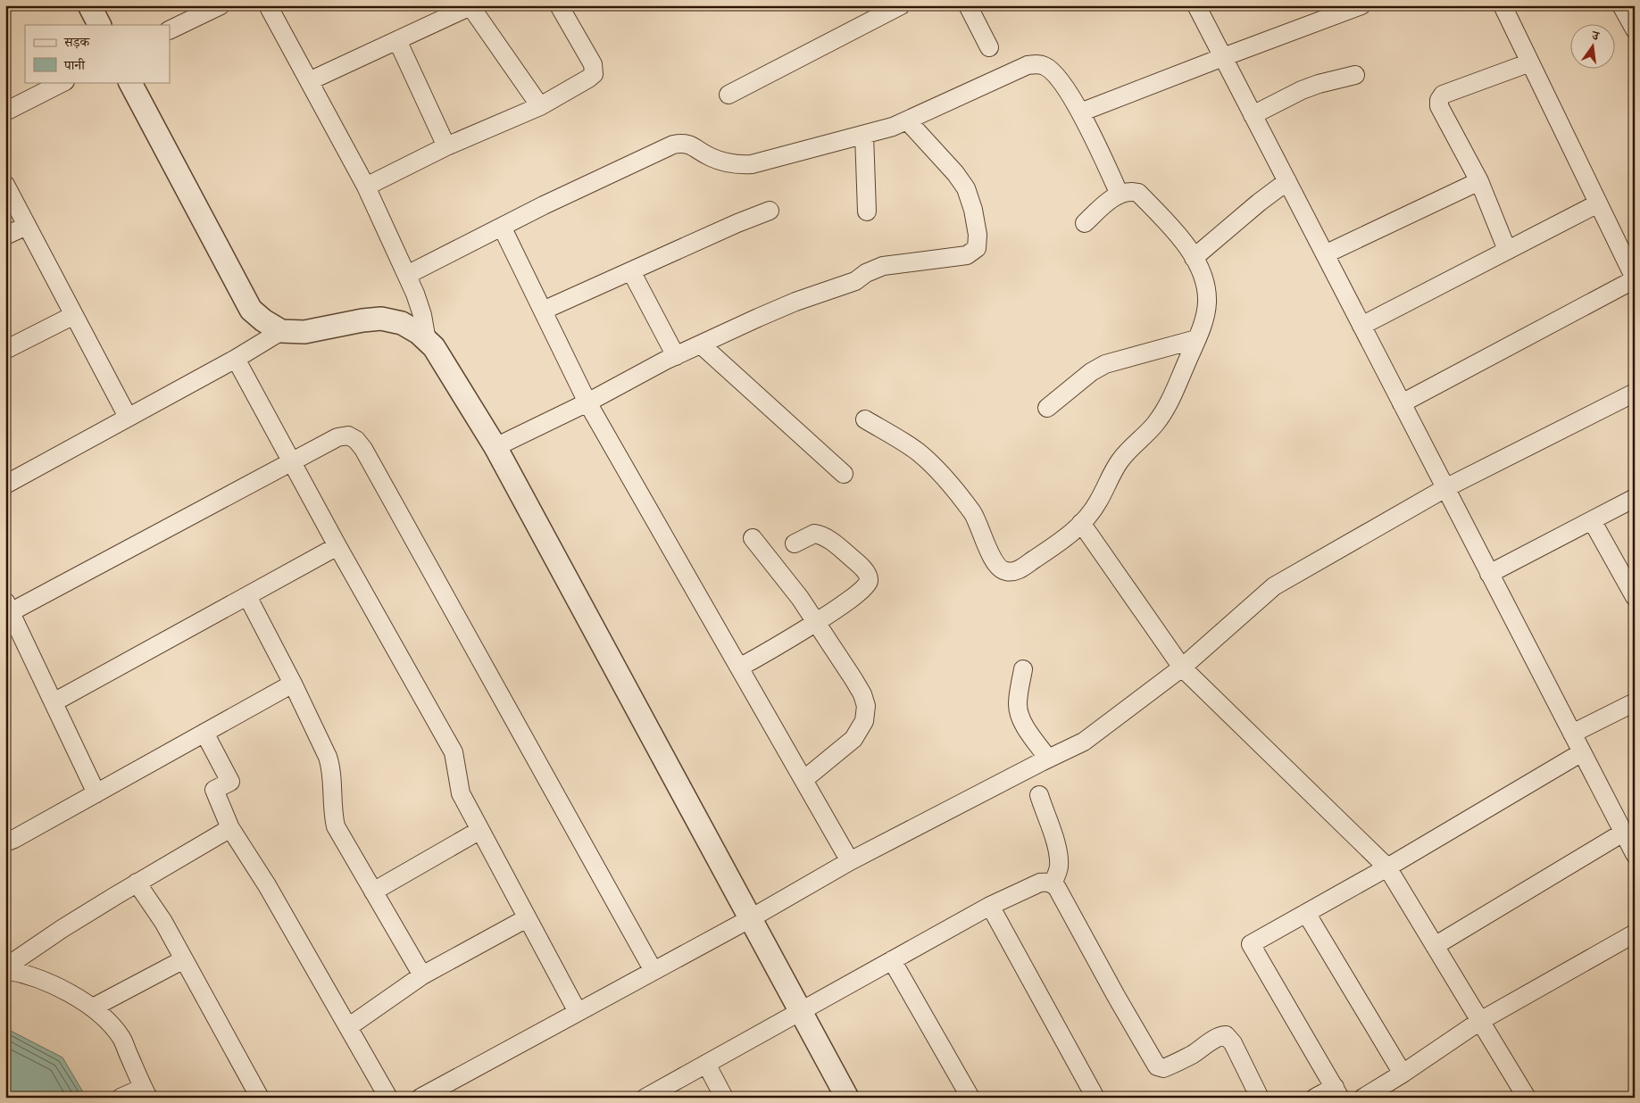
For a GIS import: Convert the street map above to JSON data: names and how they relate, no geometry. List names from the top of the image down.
{
  "legend": ["सड़क", "पानी"],
  "north": "top"
}
